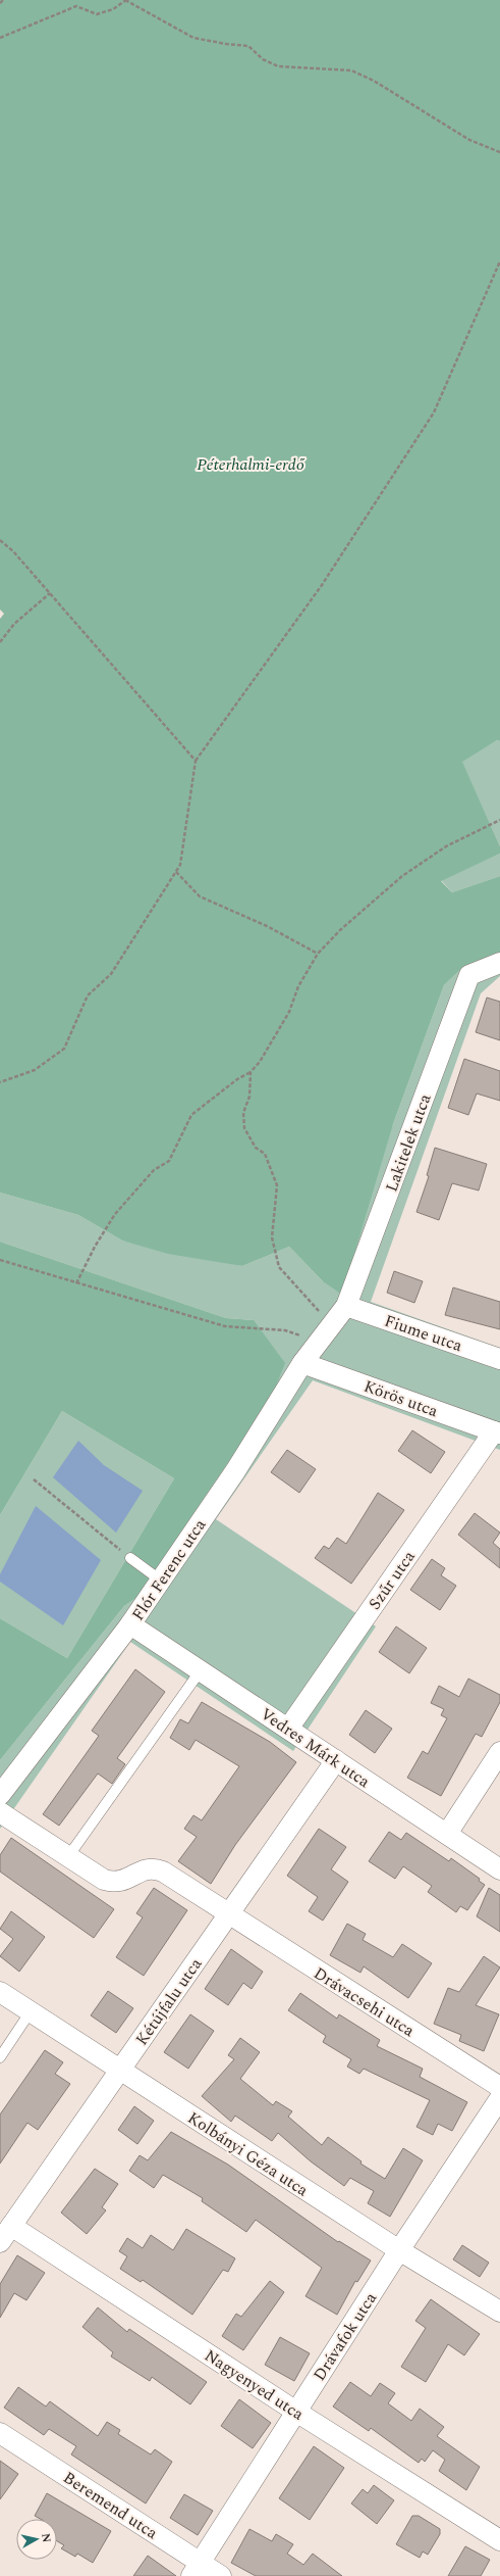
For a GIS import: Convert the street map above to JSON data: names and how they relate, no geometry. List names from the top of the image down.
{
  "streets": {
    "street": [
      "Lakitelek utca",
      "Fiume utca",
      "Körös utca",
      "Flór Ferenc utca",
      "Szűr utca",
      "Vedres Márk utca",
      "Kétújfalu utca",
      "Drávacsehi utca",
      "Kolbányi Géza utca",
      "Drávafok utca",
      "Nagyenyed utca",
      "Beremend utca"
    ]
  },
  "crossings": [
    ["Lakitelek utca", "Fiume utca"],
    ["Lakitelek utca", "Flór Ferenc utca"],
    ["Körös utca", "Flór Ferenc utca"],
    ["Körös utca", "Szűr utca"],
    ["Flór Ferenc utca", "Vedres Márk utca"],
    ["Szűr utca", "Vedres Márk utca"],
    ["Vedres Márk utca", "Kétújfalu utca"],
    ["Kétújfalu utca", "Drávacsehi utca"],
    ["Kétújfalu utca", "Kolbányi Géza utca"],
    ["Kétújfalu utca", "Nagyenyed utca"],
    ["Kolbányi Géza utca", "Drávafok utca"],
    ["Drávafok utca", "Nagyenyed utca"],
    ["Drávafok utca", "Beremend utca"]
  ],
  "parks": ["Péterhalmi-erdő"],
  "north": "right"
}
